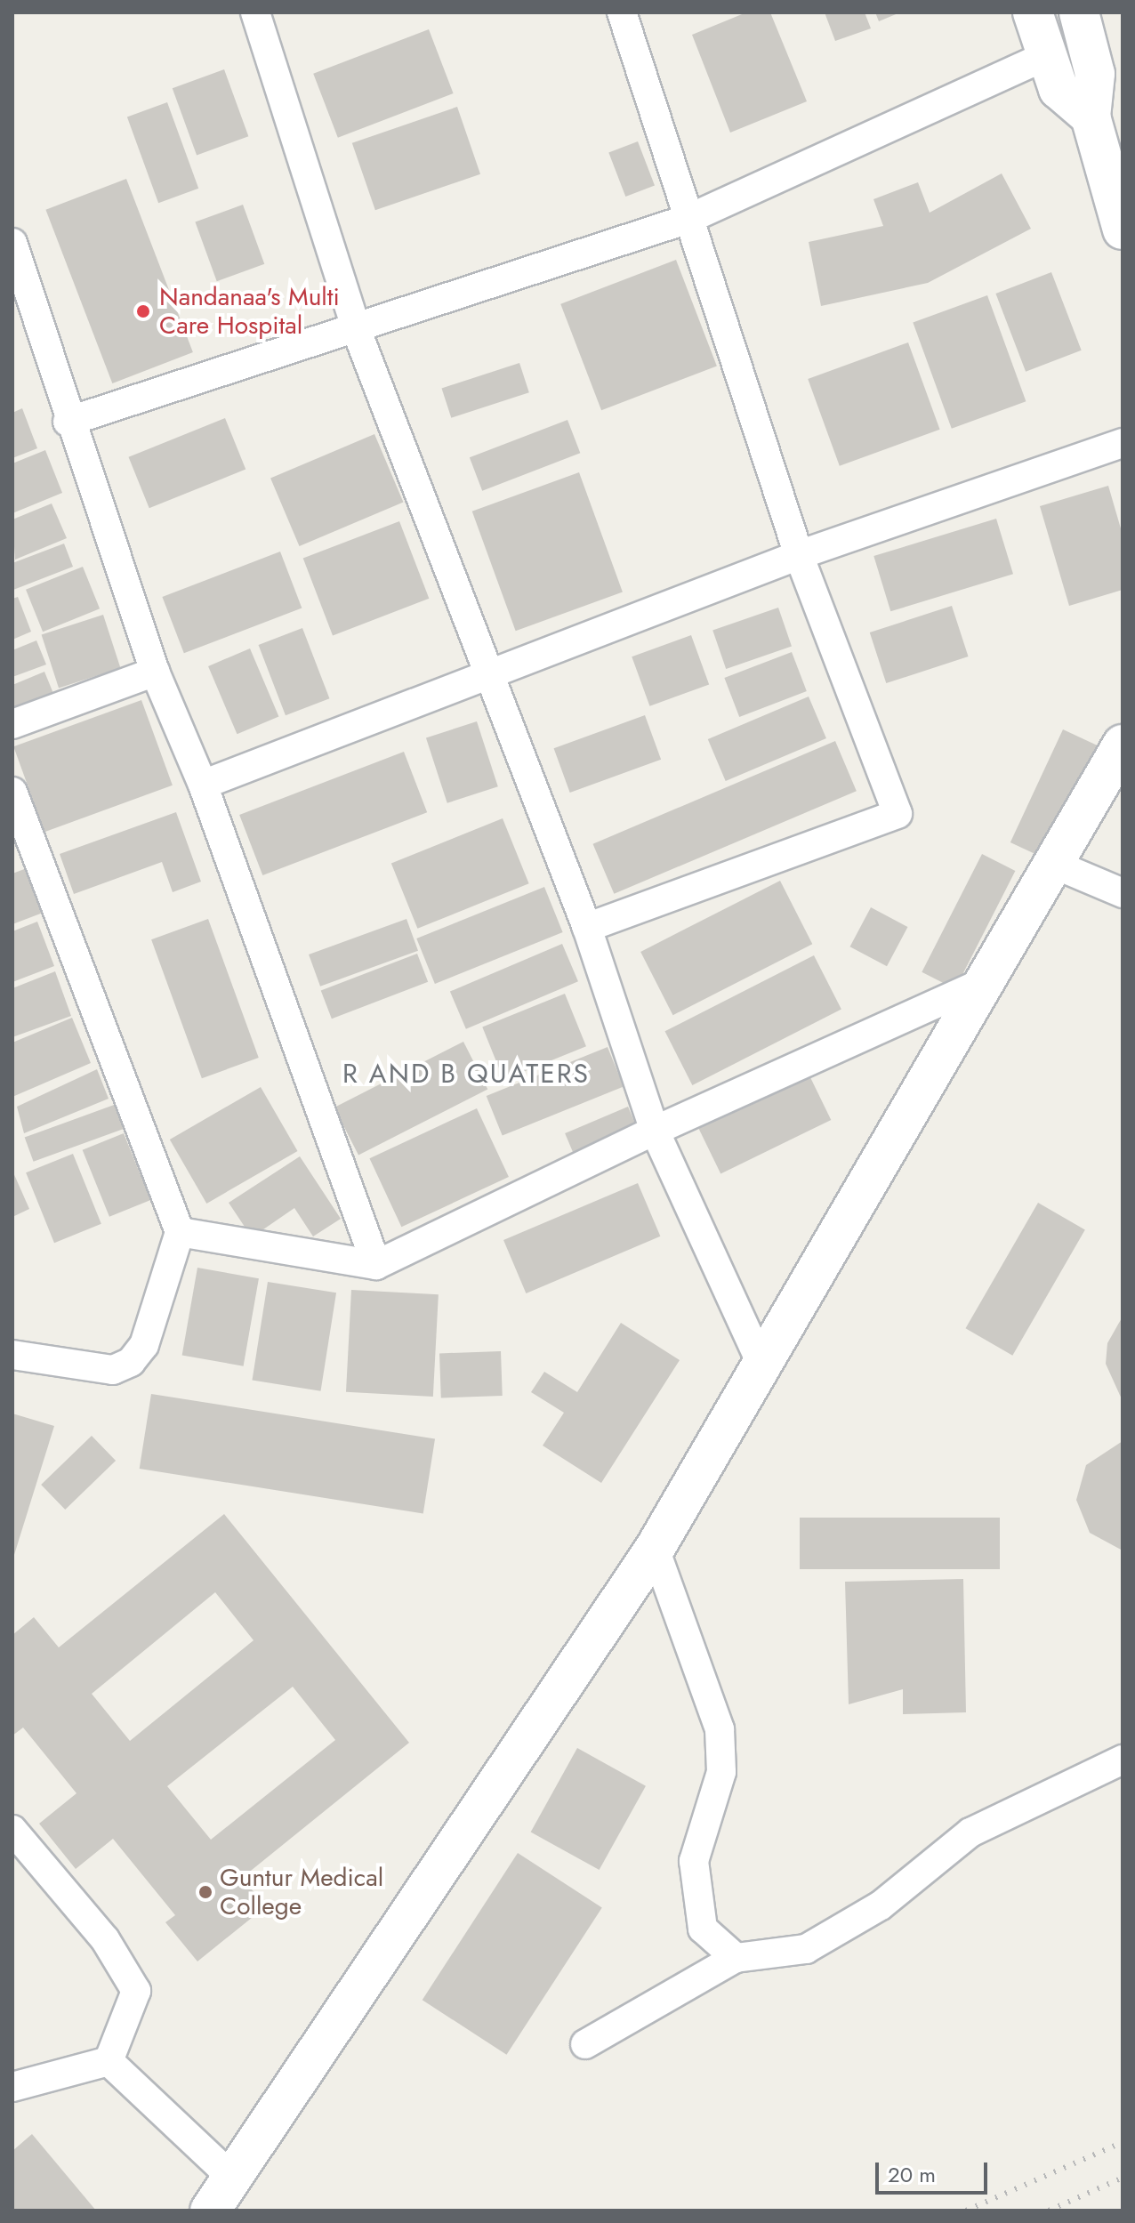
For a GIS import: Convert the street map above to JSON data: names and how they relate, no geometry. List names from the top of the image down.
{
  "districts": ["R AND B QUATERS"],
  "places": ["Nandanaa's Multi Care Hospital", "Guntur Medical College"],
  "scale_bar": "20 m"
}
